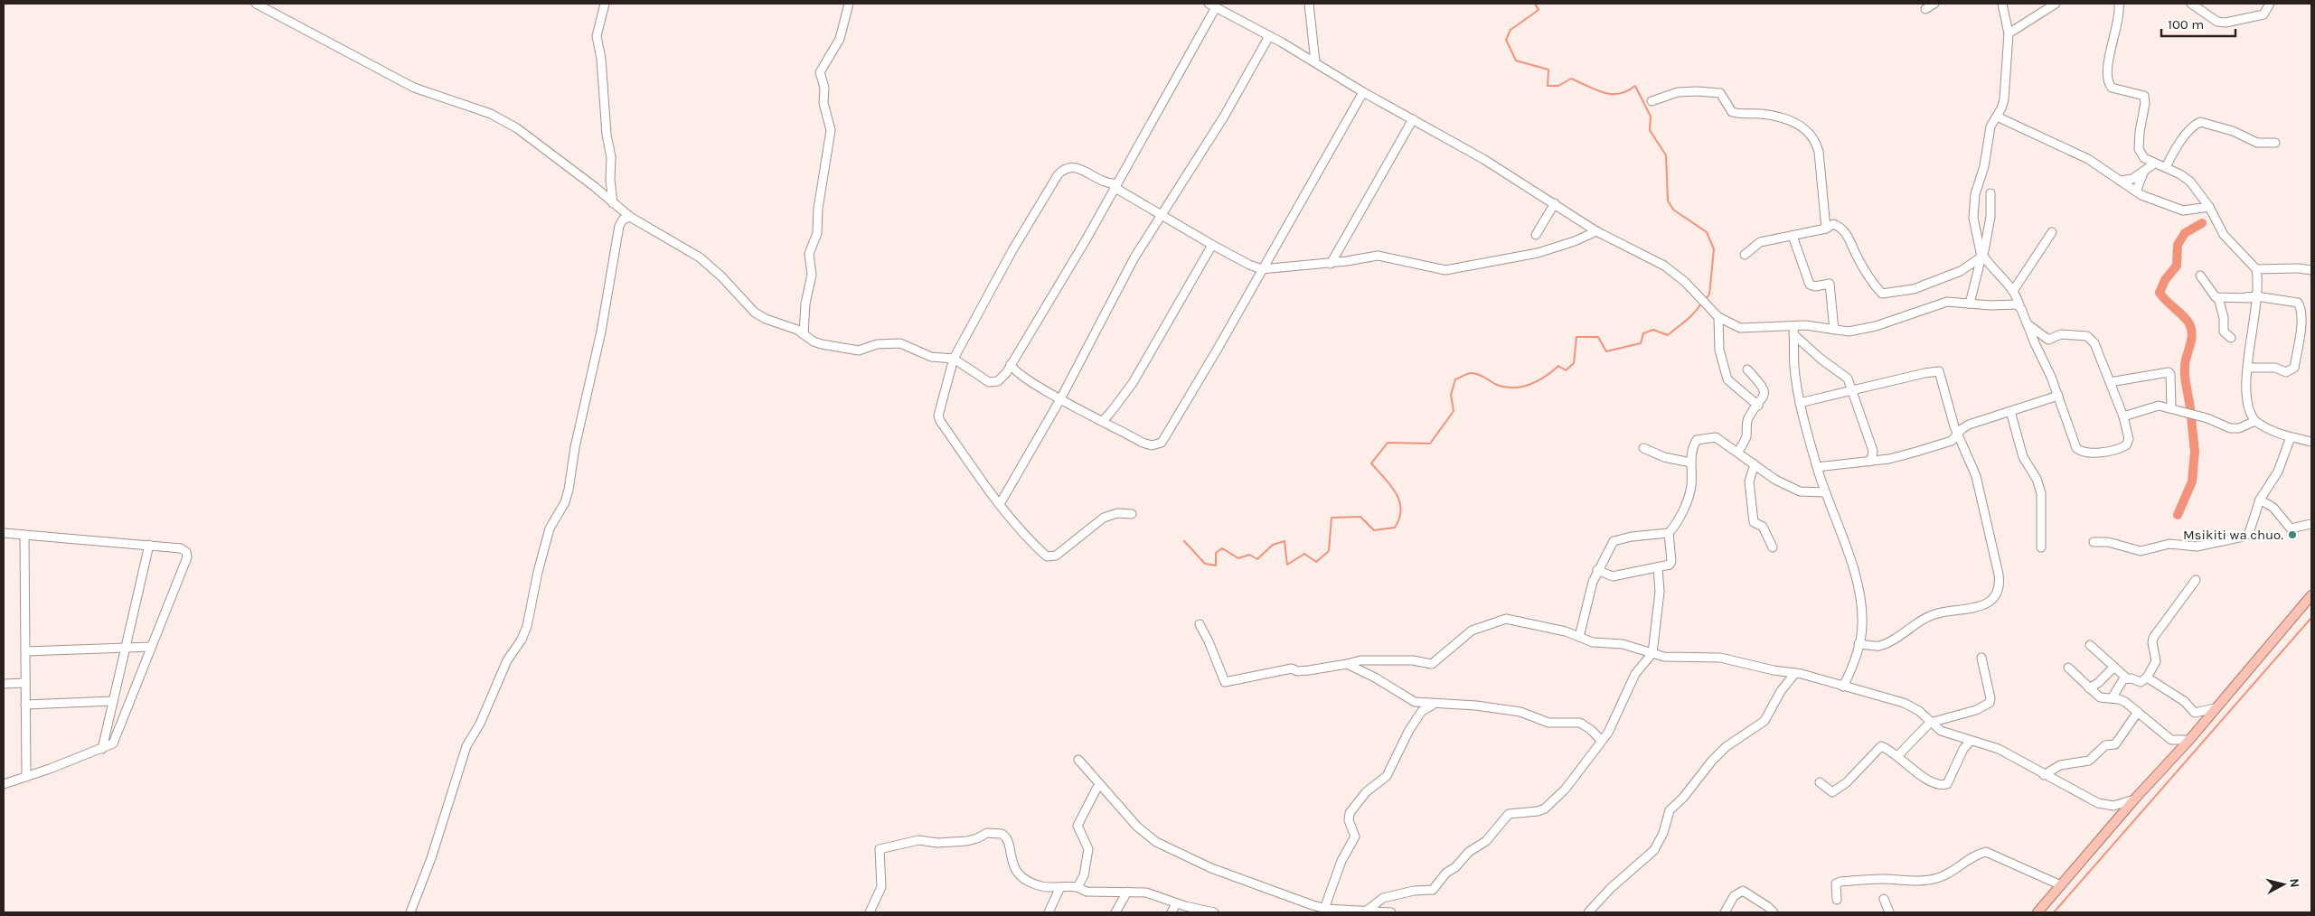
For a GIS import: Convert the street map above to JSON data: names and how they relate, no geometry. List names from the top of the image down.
{
  "places": ["Msikiti wa chuo."],
  "scale_bar": "100 m",
  "north": "right"
}
